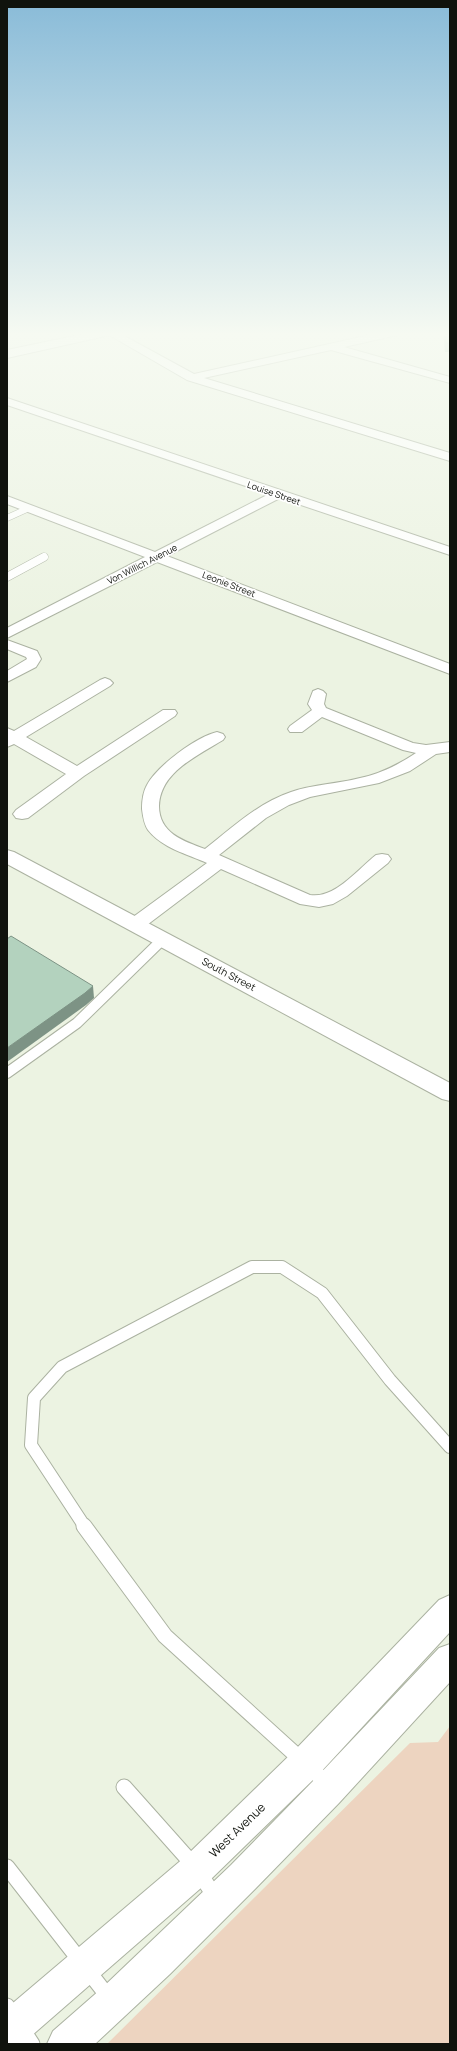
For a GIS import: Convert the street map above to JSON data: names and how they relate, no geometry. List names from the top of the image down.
{
  "streets": {
    "street": [
      "Louise Street",
      "Von Willich Avenue",
      "Leonie Street",
      "South Street",
      "West Avenue"
    ]
  },
  "crossings": [
    ["Louise Street", "Von Willich Avenue"],
    ["Von Willich Avenue", "Leonie Street"]
  ]
}
